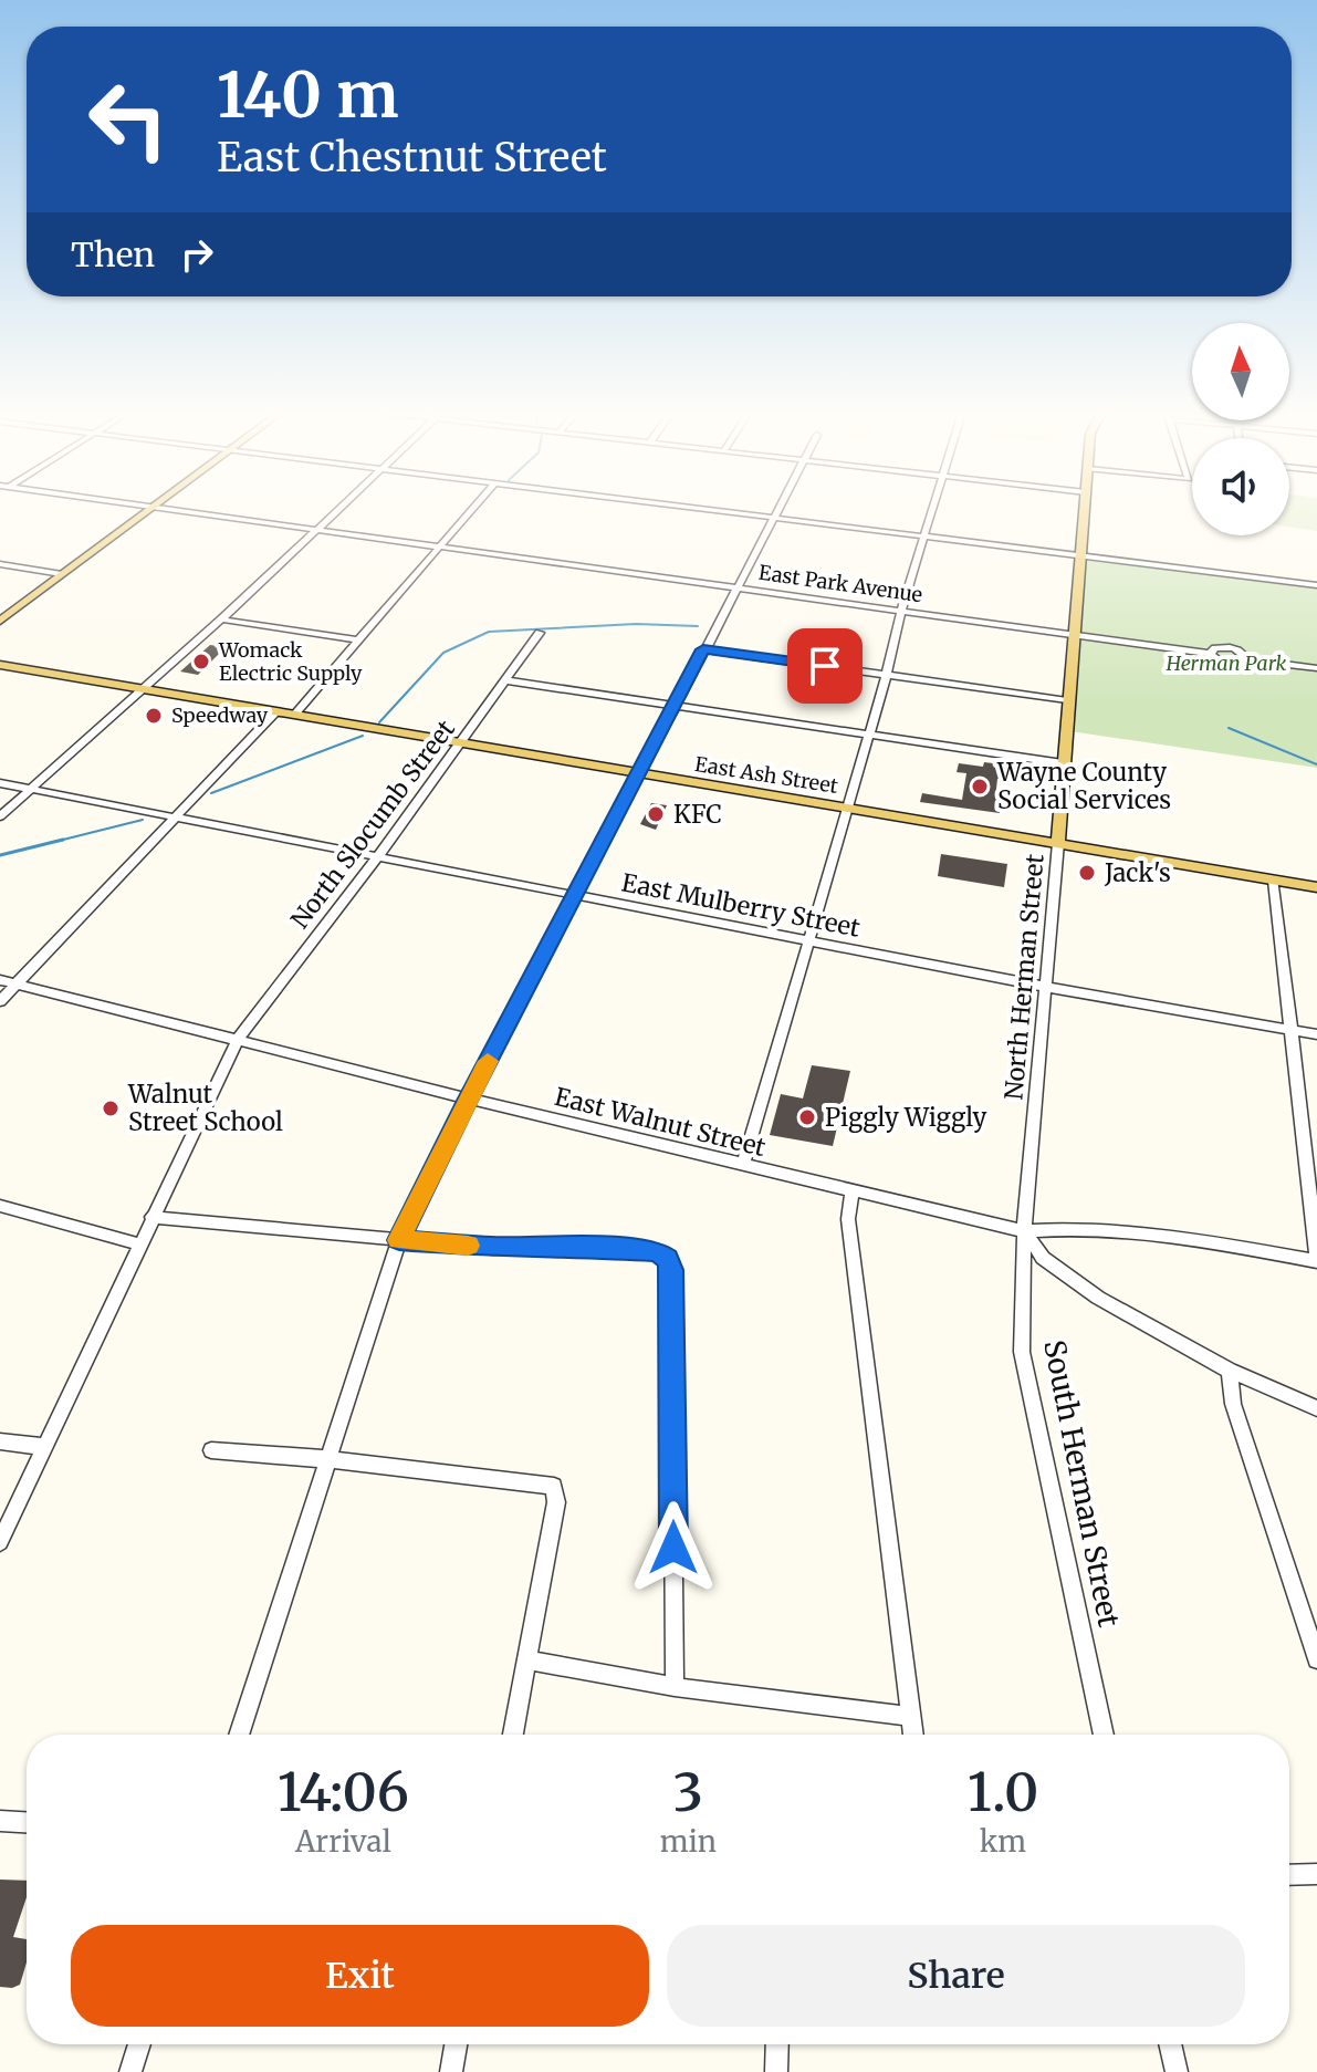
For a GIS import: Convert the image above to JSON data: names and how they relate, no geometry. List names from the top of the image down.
{
  "streets": {
    "main road": ["East Ash Street", "North Herman Street"],
    "street": [
      "East Park Avenue",
      "North Slocumb Street",
      "East Mulberry Street",
      "East Walnut Street",
      "South Herman Street"
    ]
  },
  "crossings": [
    ["East Park Avenue", "North Herman Street"],
    ["East Ash Street", "North Slocumb Street"],
    ["East Ash Street", "North Herman Street"],
    ["North Slocumb Street", "East Mulberry Street"],
    ["North Slocumb Street", "East Walnut Street"],
    ["East Mulberry Street", "North Herman Street"],
    ["North Herman Street", "East Walnut Street"],
    ["North Herman Street", "South Herman Street"],
    ["East Walnut Street", "South Herman Street"]
  ],
  "parks": ["Herman Park"],
  "places": [
    "Womack Electric Supply",
    "Speedway",
    "Wayne County Social Services",
    "KFC",
    "Jack's",
    "Walnut Street School",
    "Piggly Wiggly"
  ],
  "north": "top",
  "page": {
    "turn": ["140 m", "East Chestnut Street"],
    "then": "Then",
    "eta": [
      "14:06",
      "Arrival",
      "3",
      "min",
      "1.0",
      "km"
    ],
    "buttons": ["Exit", "Share"]
  }
}
